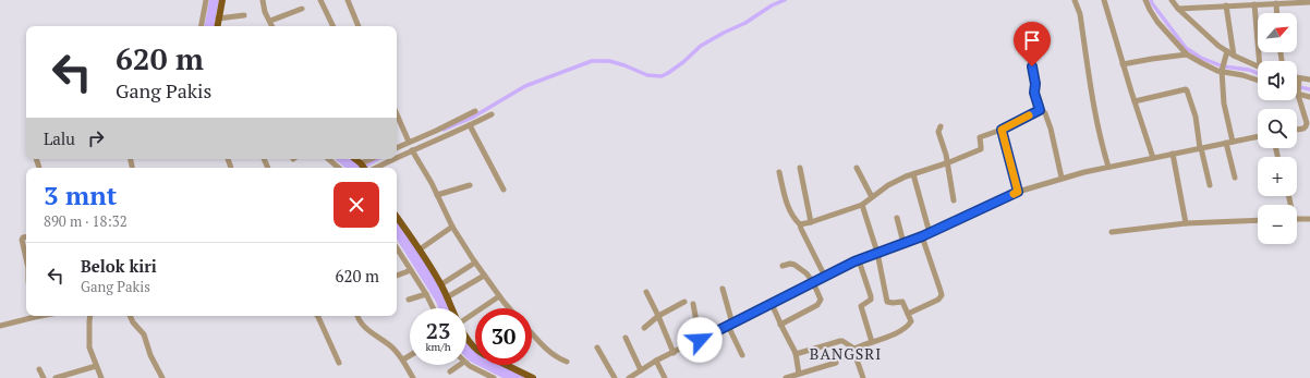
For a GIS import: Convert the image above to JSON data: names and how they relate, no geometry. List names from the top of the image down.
{
  "districts": ["BANGSRI"],
  "north": "top right",
  "page": {
    "map_buttons": ["+", "−"],
    "turn": ["620 m", "Gang Pakis"],
    "then": "Lalu",
    "heading": ["3 mnt", "890 m · 18:32"],
    "list": [
      {
        "name": "Belok kiri",
        "note": "Gang Pakis",
        "value": "620 m"
      }
    ],
    "speed": "23 km/h",
    "limit": "30"
  }
}
